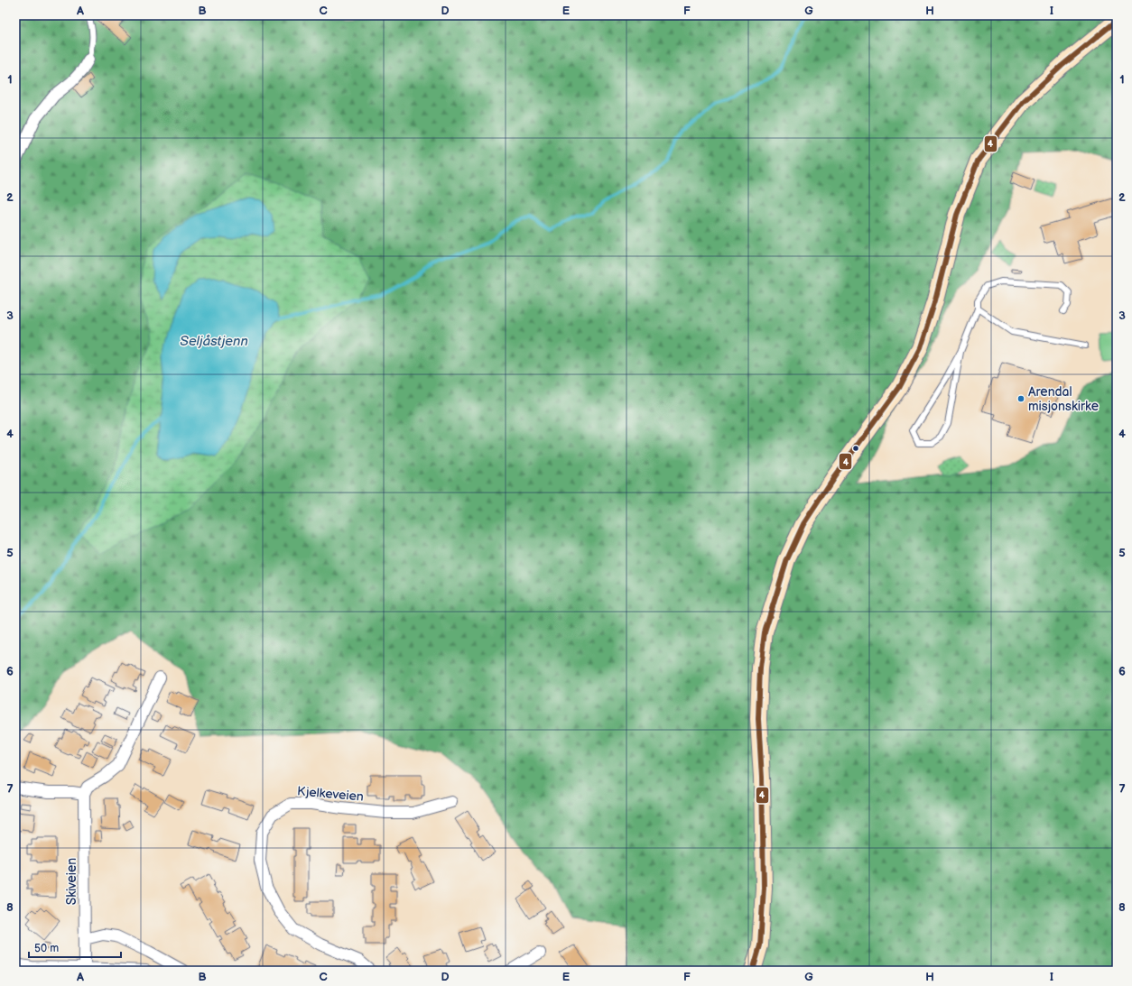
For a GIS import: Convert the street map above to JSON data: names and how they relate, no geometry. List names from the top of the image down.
{
  "streets": {
    "street": ["Kjelkeveien", "Skiveien"]
  },
  "water": ["Seljåstjenn"],
  "places": ["Arendal misjonskirke"],
  "lines": ["transit line 4"],
  "scale_bar": "50 m",
  "grid": {
    "columns": [
      "A",
      "B",
      "C",
      "D",
      "E",
      "F",
      "G",
      "H",
      "I"
    ],
    "rows": [
      "1",
      "2",
      "3",
      "4",
      "5",
      "6",
      "7",
      "8"
    ]
  }
}
